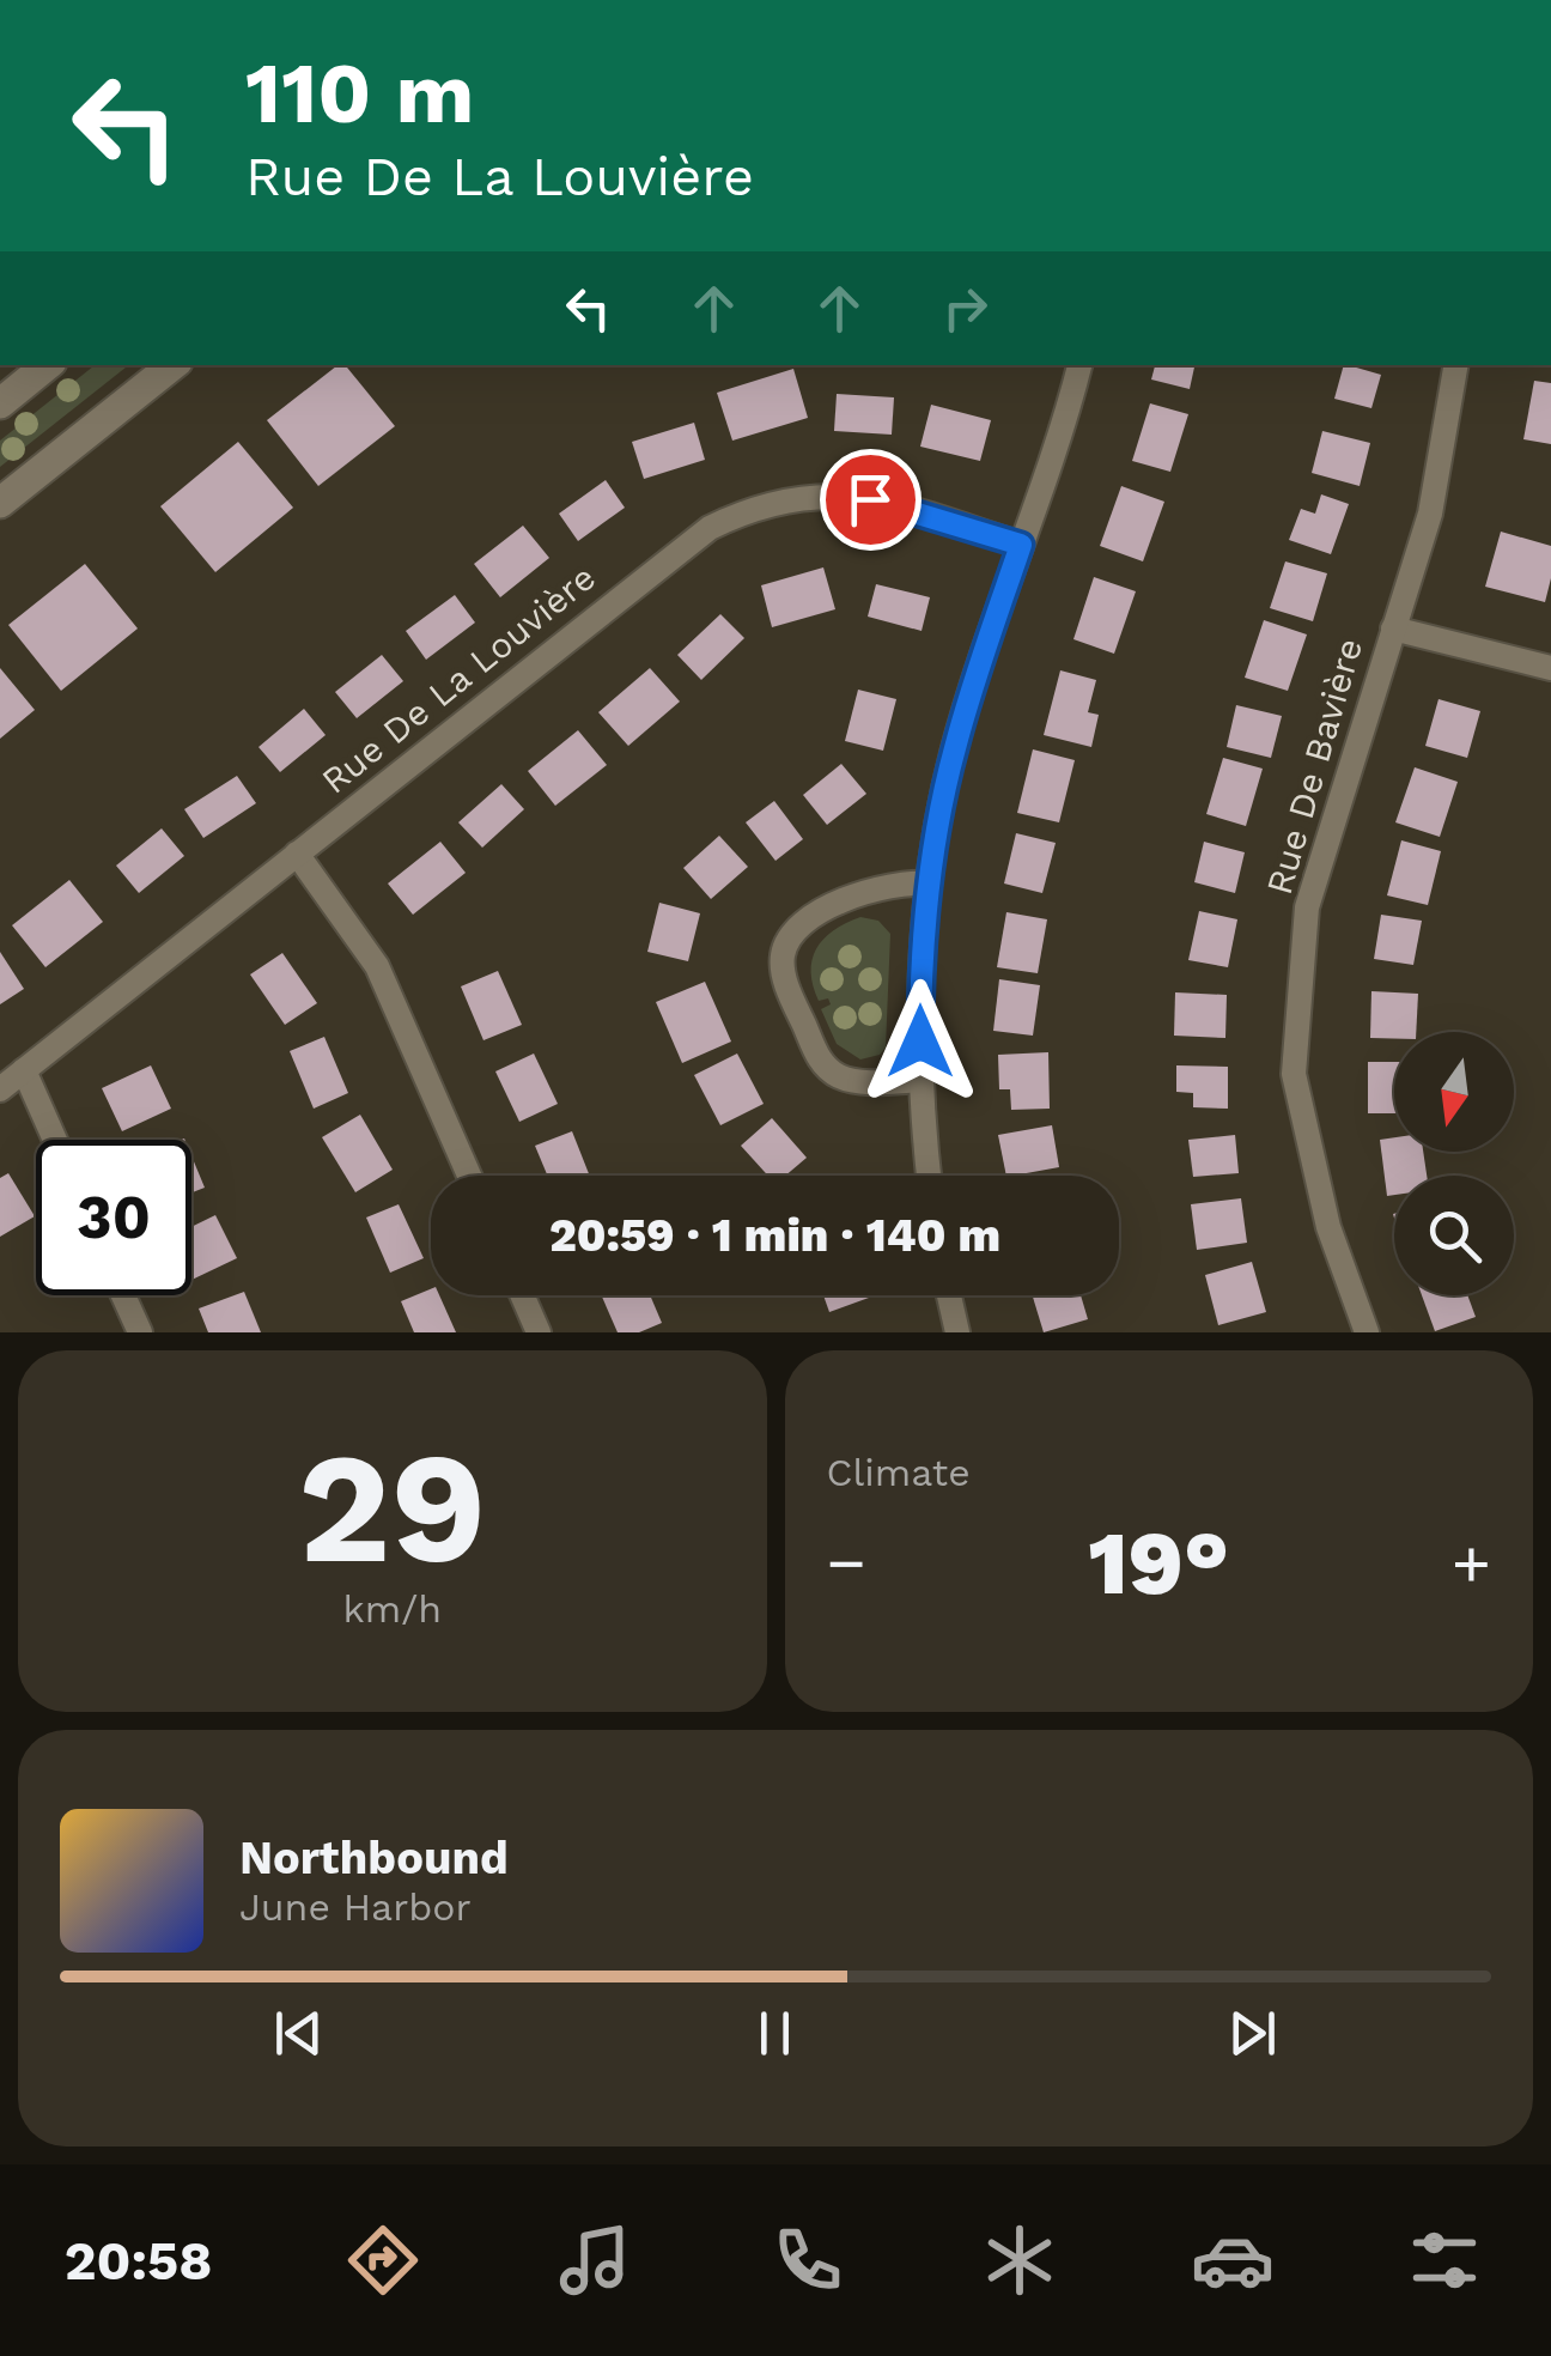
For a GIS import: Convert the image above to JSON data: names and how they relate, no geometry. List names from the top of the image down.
{
  "streets": {
    "street": ["Rue De La Louvière", "Rue De Bavière"]
  },
  "north": "bottom",
  "page": {
    "turn": ["110 m", "Rue De La Louvière"],
    "limit": "30",
    "trip": "20:59 · 1 min · 140 m",
    "tile": [
      ["29", "km/h"],
      "Climate"
    ],
    "heat": ["−", "19°", "+"],
    "song": ["Northbound", "June Harbor"],
    "tabs": "20:58"
  }
}
